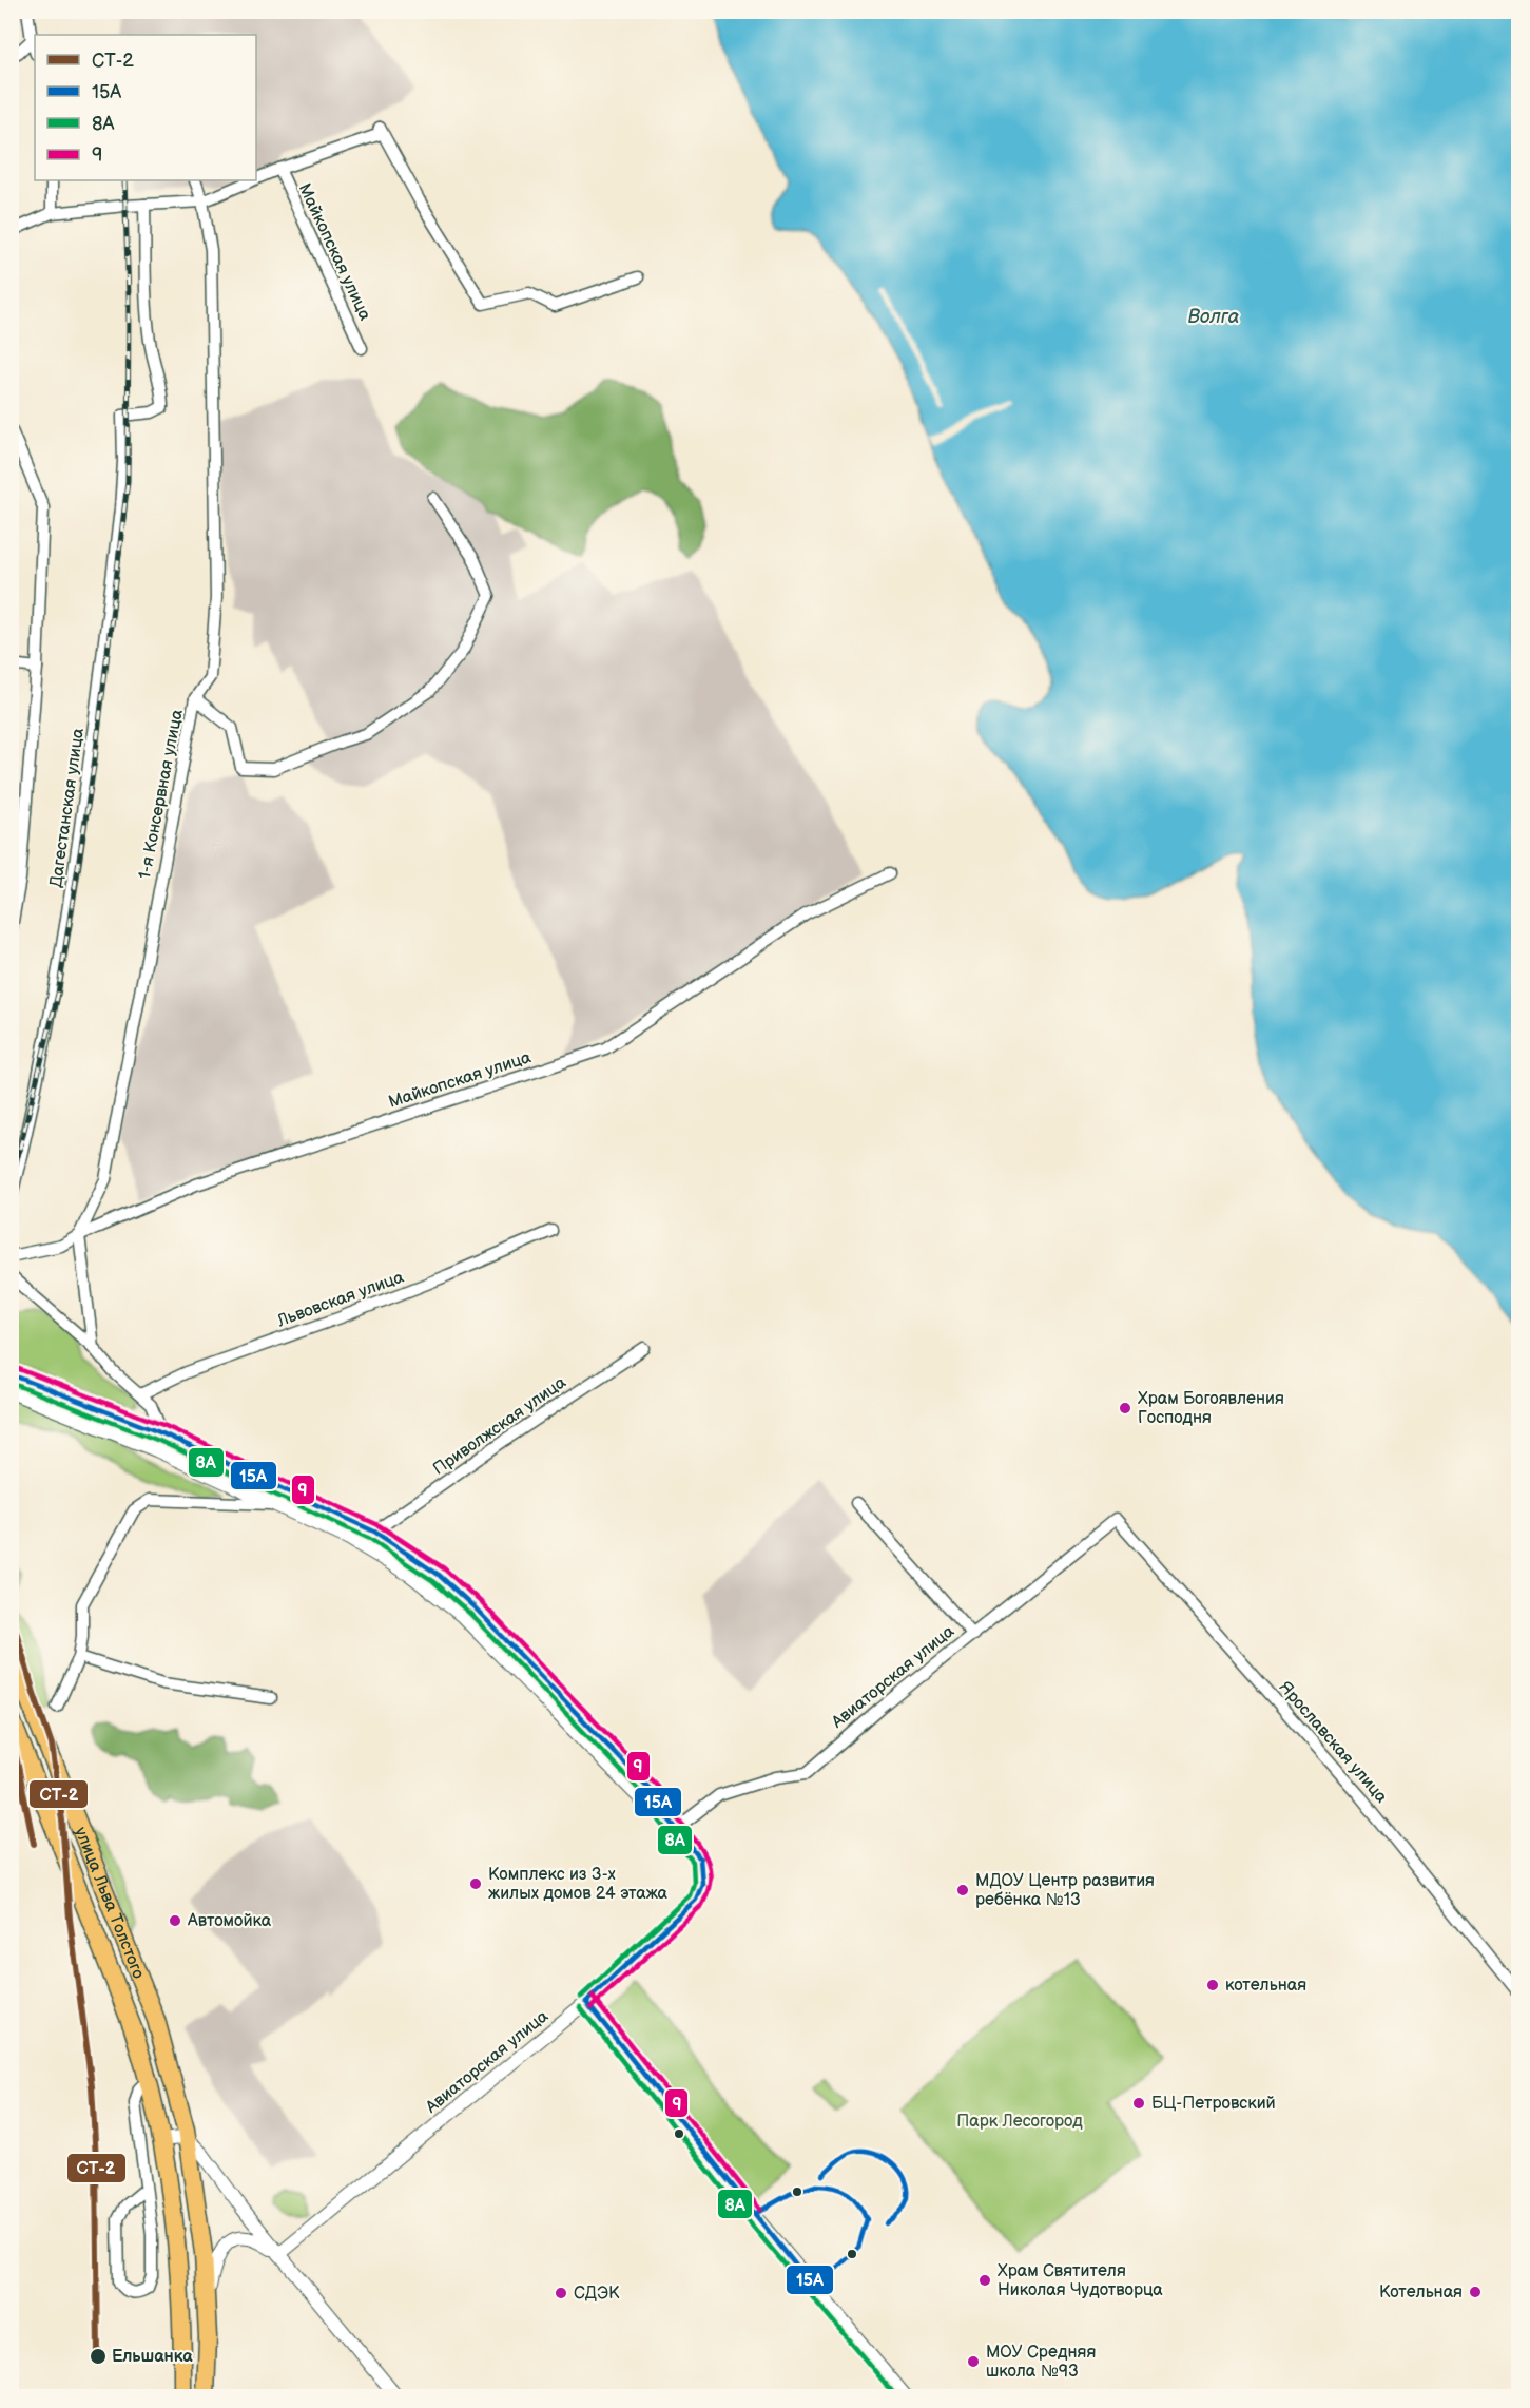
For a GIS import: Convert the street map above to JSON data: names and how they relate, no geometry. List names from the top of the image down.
{
  "streets": {
    "main road": ["улица Льва Толстого"],
    "street": [
      "Майкопская улица",
      "1-я Консервная улица",
      "Дагестанская улица",
      "Львовская улица",
      "Приволжская улица",
      "Авиаторская улица",
      "Ярославская улица"
    ]
  },
  "crossings": [
    ["Майкопская улица", "1-я Консервная улица"],
    ["Авиаторская улица", "Ярославская улица"]
  ],
  "water": ["Волга"],
  "parks": ["Парк Лесогород"],
  "places": [
    "Храм Богоявления Господня",
    "Комплекс из 3-х жилых домов 24 этажа",
    "МДОУ Центр развития ребёнка №13",
    "Автомойка",
    "котельная",
    "БЦ-Петровский",
    "Храм Святителя Николая Чудотворца",
    "Котельная",
    "СДЭК",
    "Ельшанка",
    "МОУ Средняя школа №93"
  ],
  "lines": [
    "transit line 9",
    "transit line 15А",
    "transit line 8А",
    "transit line СТ-2"
  ],
  "legend": [
    "СТ-2",
    "15А",
    "8А",
    "9"
  ]
}
